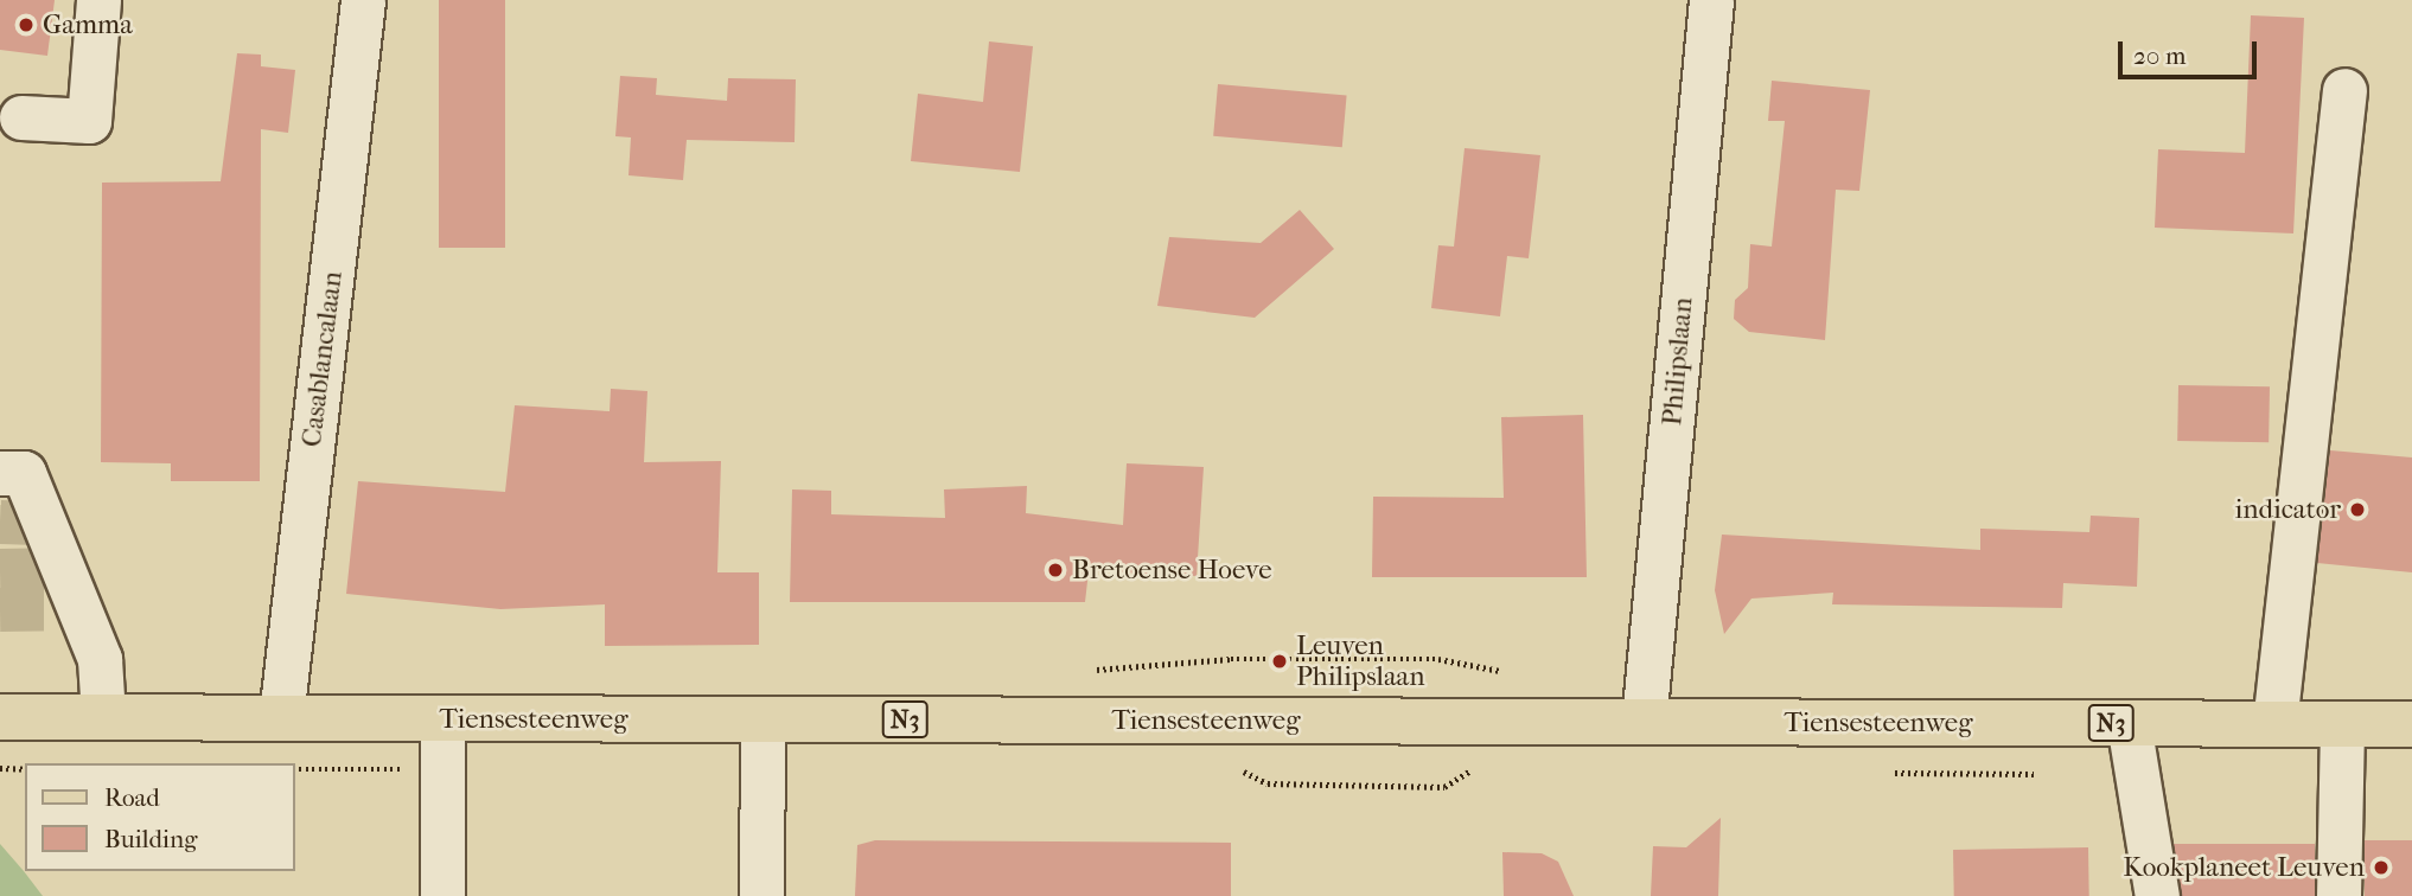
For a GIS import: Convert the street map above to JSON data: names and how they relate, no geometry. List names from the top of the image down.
{
  "streets": {
    "main road": ["Tiensesteenweg", "N3"],
    "street": ["Casablancalaan", "Philipslaan"]
  },
  "crossings": [
    ["Casablancalaan", "Tiensesteenweg"],
    ["Philipslaan", "Tiensesteenweg"]
  ],
  "places": [
    "Gamma",
    "indicator",
    "Bretoense Hoeve",
    "Leuven Philipslaan",
    "Kookplaneet Leuven"
  ],
  "legend": ["Road", "Building"],
  "scale_bar": "20 m"
}
